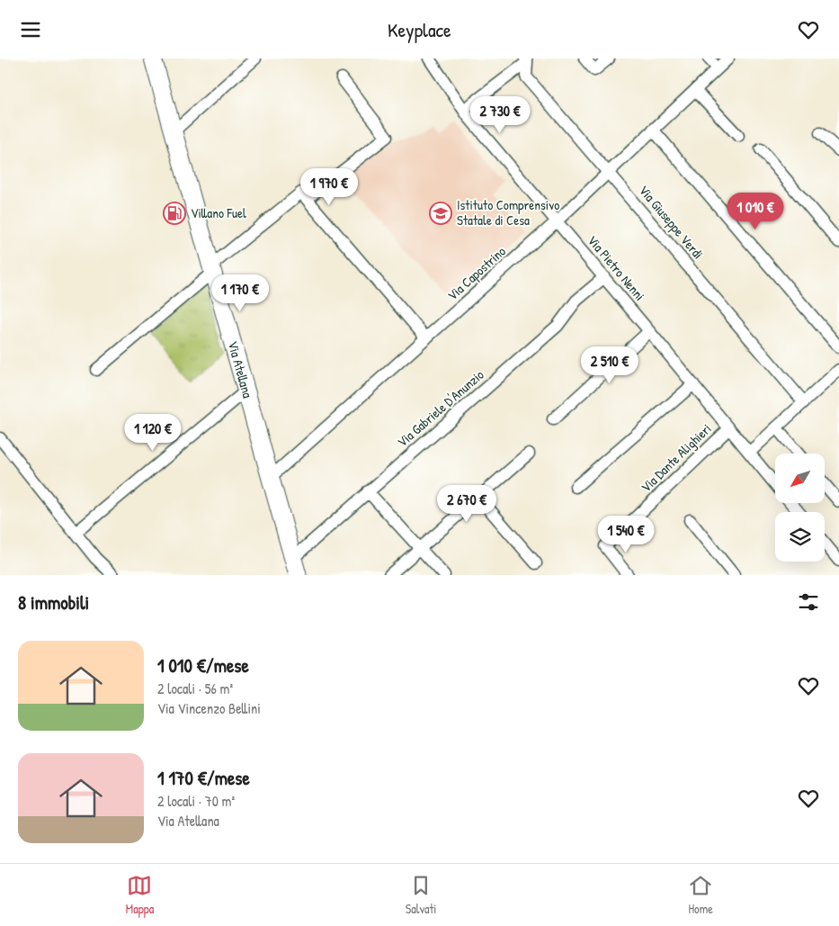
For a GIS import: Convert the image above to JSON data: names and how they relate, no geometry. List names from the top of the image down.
{
  "streets": {
    "main road": ["Via Atellana"],
    "street": [
      "Via Giuseppe Verdi",
      "Via Pietro Nenni",
      "Via Capostrino",
      "Via Gabriele D'Anunzio",
      "Via Dante Alighieri"
    ]
  },
  "crossings": [
    ["Via Giuseppe Verdi", "Via Capostrino"],
    ["Via Pietro Nenni", "Via Capostrino"],
    ["Via Pietro Nenni", "Via Gabriele D'Anunzio"],
    ["Via Pietro Nenni", "Via Dante Alighieri"],
    ["Via Capostrino", "Via Atellana"],
    ["Via Atellana", "Via Gabriele D'Anunzio"]
  ],
  "places": {
    "fuel station": ["Villano Fuel"],
    "school or university": ["Istituto Comprensivo Statale di Cesa"]
  },
  "north": "bottom left",
  "page": {
    "header": "Keyplace",
    "price": [
      "2 730 €",
      "1 970 €",
      "1 010 €",
      "1 170 €",
      "2 510 €",
      "1 120 €",
      "2 670 €",
      "1 540 €"
    ],
    "heading": "8 immobili",
    "list": [
      {
        "name": "1 010 €/mese",
        "note": "2 locali · 56 m² · Via Vincenzo Bellini"
      },
      {
        "name": "1 170 €/mese",
        "note": "2 locali · 70 m² · Via Atellana"
      }
    ],
    "tabs": ["Mappa", "Salvati", "Home"]
  }
}
